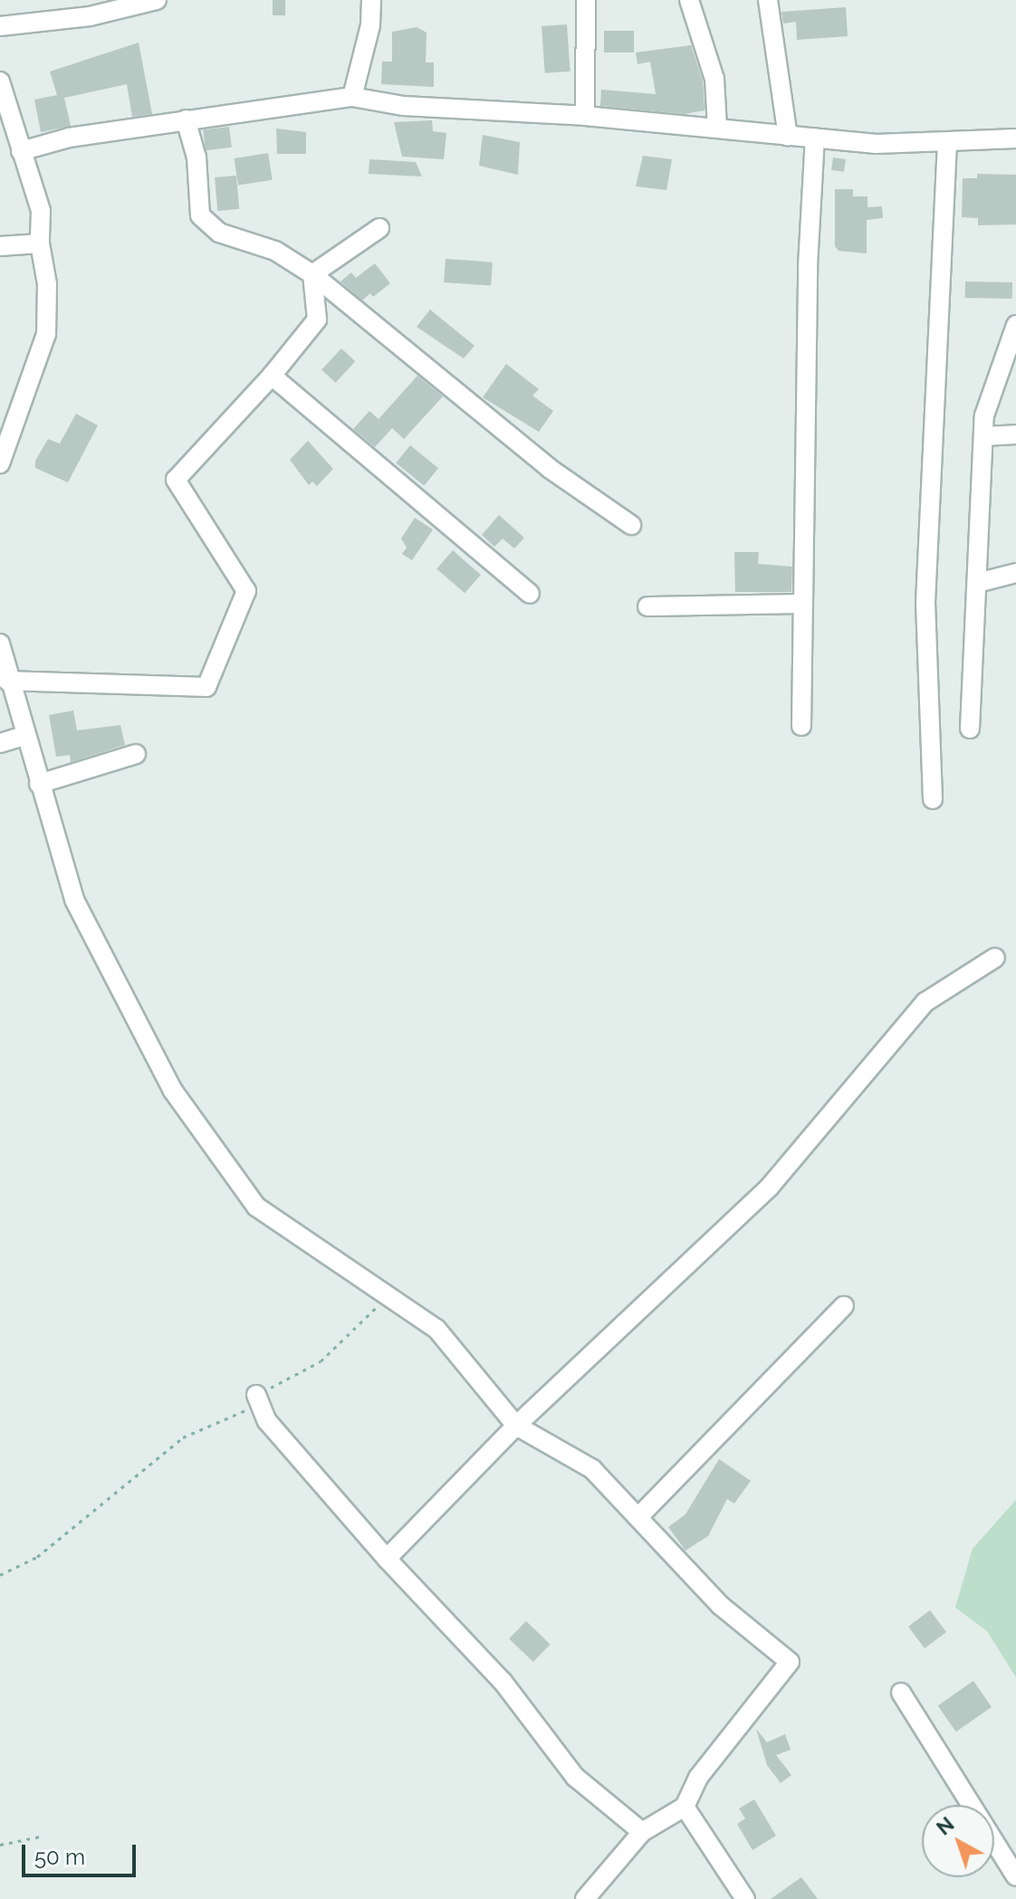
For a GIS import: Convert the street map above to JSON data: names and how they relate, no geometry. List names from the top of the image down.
{
  "scale_bar": "50 m",
  "north": "top left"
}
